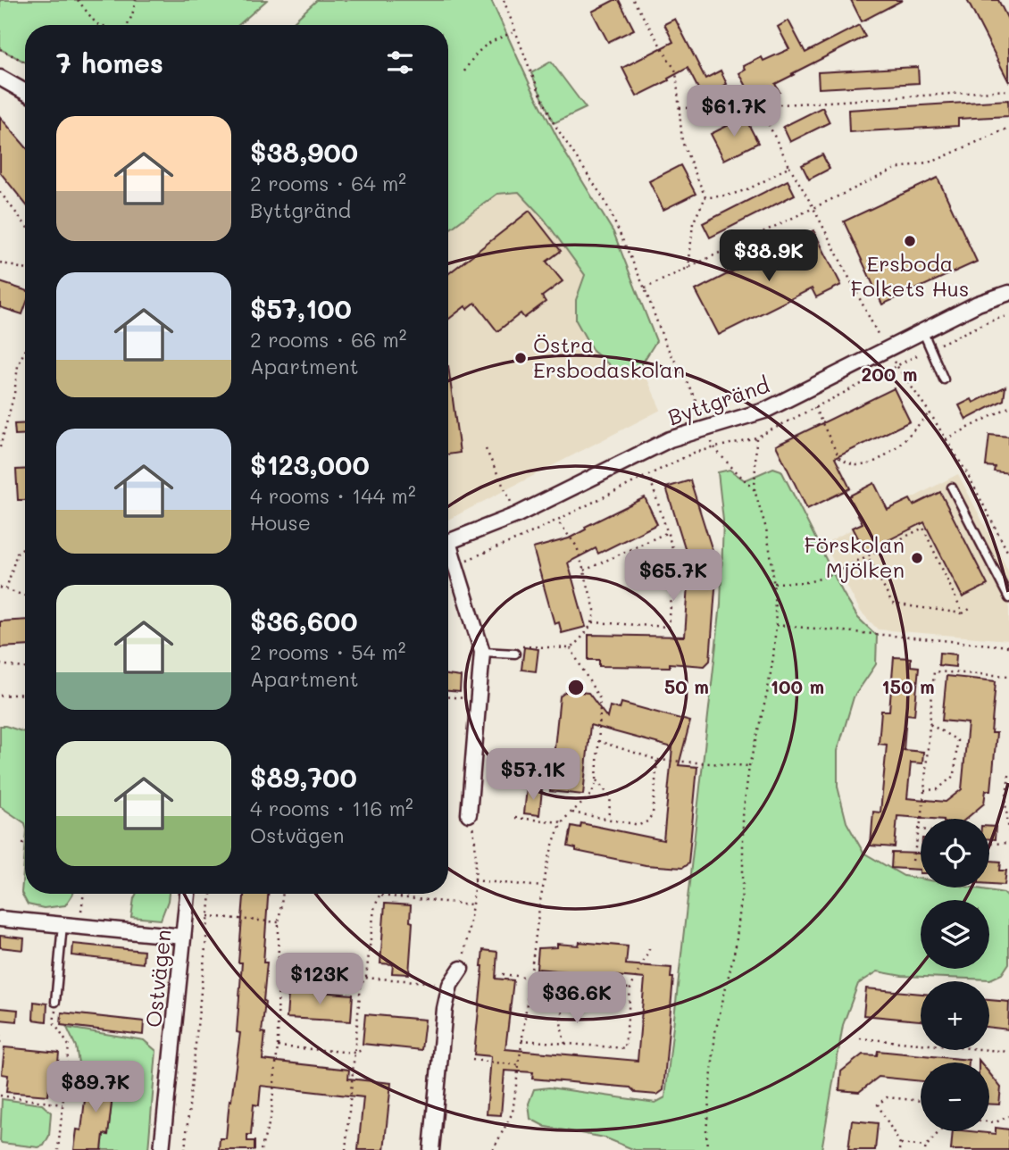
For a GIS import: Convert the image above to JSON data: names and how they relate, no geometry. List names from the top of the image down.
{
  "streets": {
    "street": ["Byttgränd", "Ostvägen"]
  },
  "places": ["Ersboda Folkets Hus", "Östra Ersbodaskolan", "Förskolan Mjölken"],
  "page": {
    "heading": "7 homes",
    "price": [
      "$61.7K",
      "$38.9K",
      "$65.7K",
      "$57.1K",
      "$123K",
      "$36.6K",
      "$89.7K"
    ],
    "list": [
      {
        "name": "$38,900",
        "note": "2 rooms · 64 m² · Byttgränd"
      },
      {
        "name": "$57,100",
        "note": "2 rooms · 66 m² · Apartment"
      },
      {
        "name": "$123,000",
        "note": "4 rooms · 144 m² · House"
      },
      {
        "name": "$36,600",
        "note": "2 rooms · 54 m² · Apartment"
      },
      {
        "name": "$89,700",
        "note": "4 rooms · 116 m² · Ostvägen"
      }
    ],
    "map_buttons": ["+", "−"]
  },
  "rings": [
    "200 m",
    "50 m",
    "100 m",
    "150 m"
  ]
}
